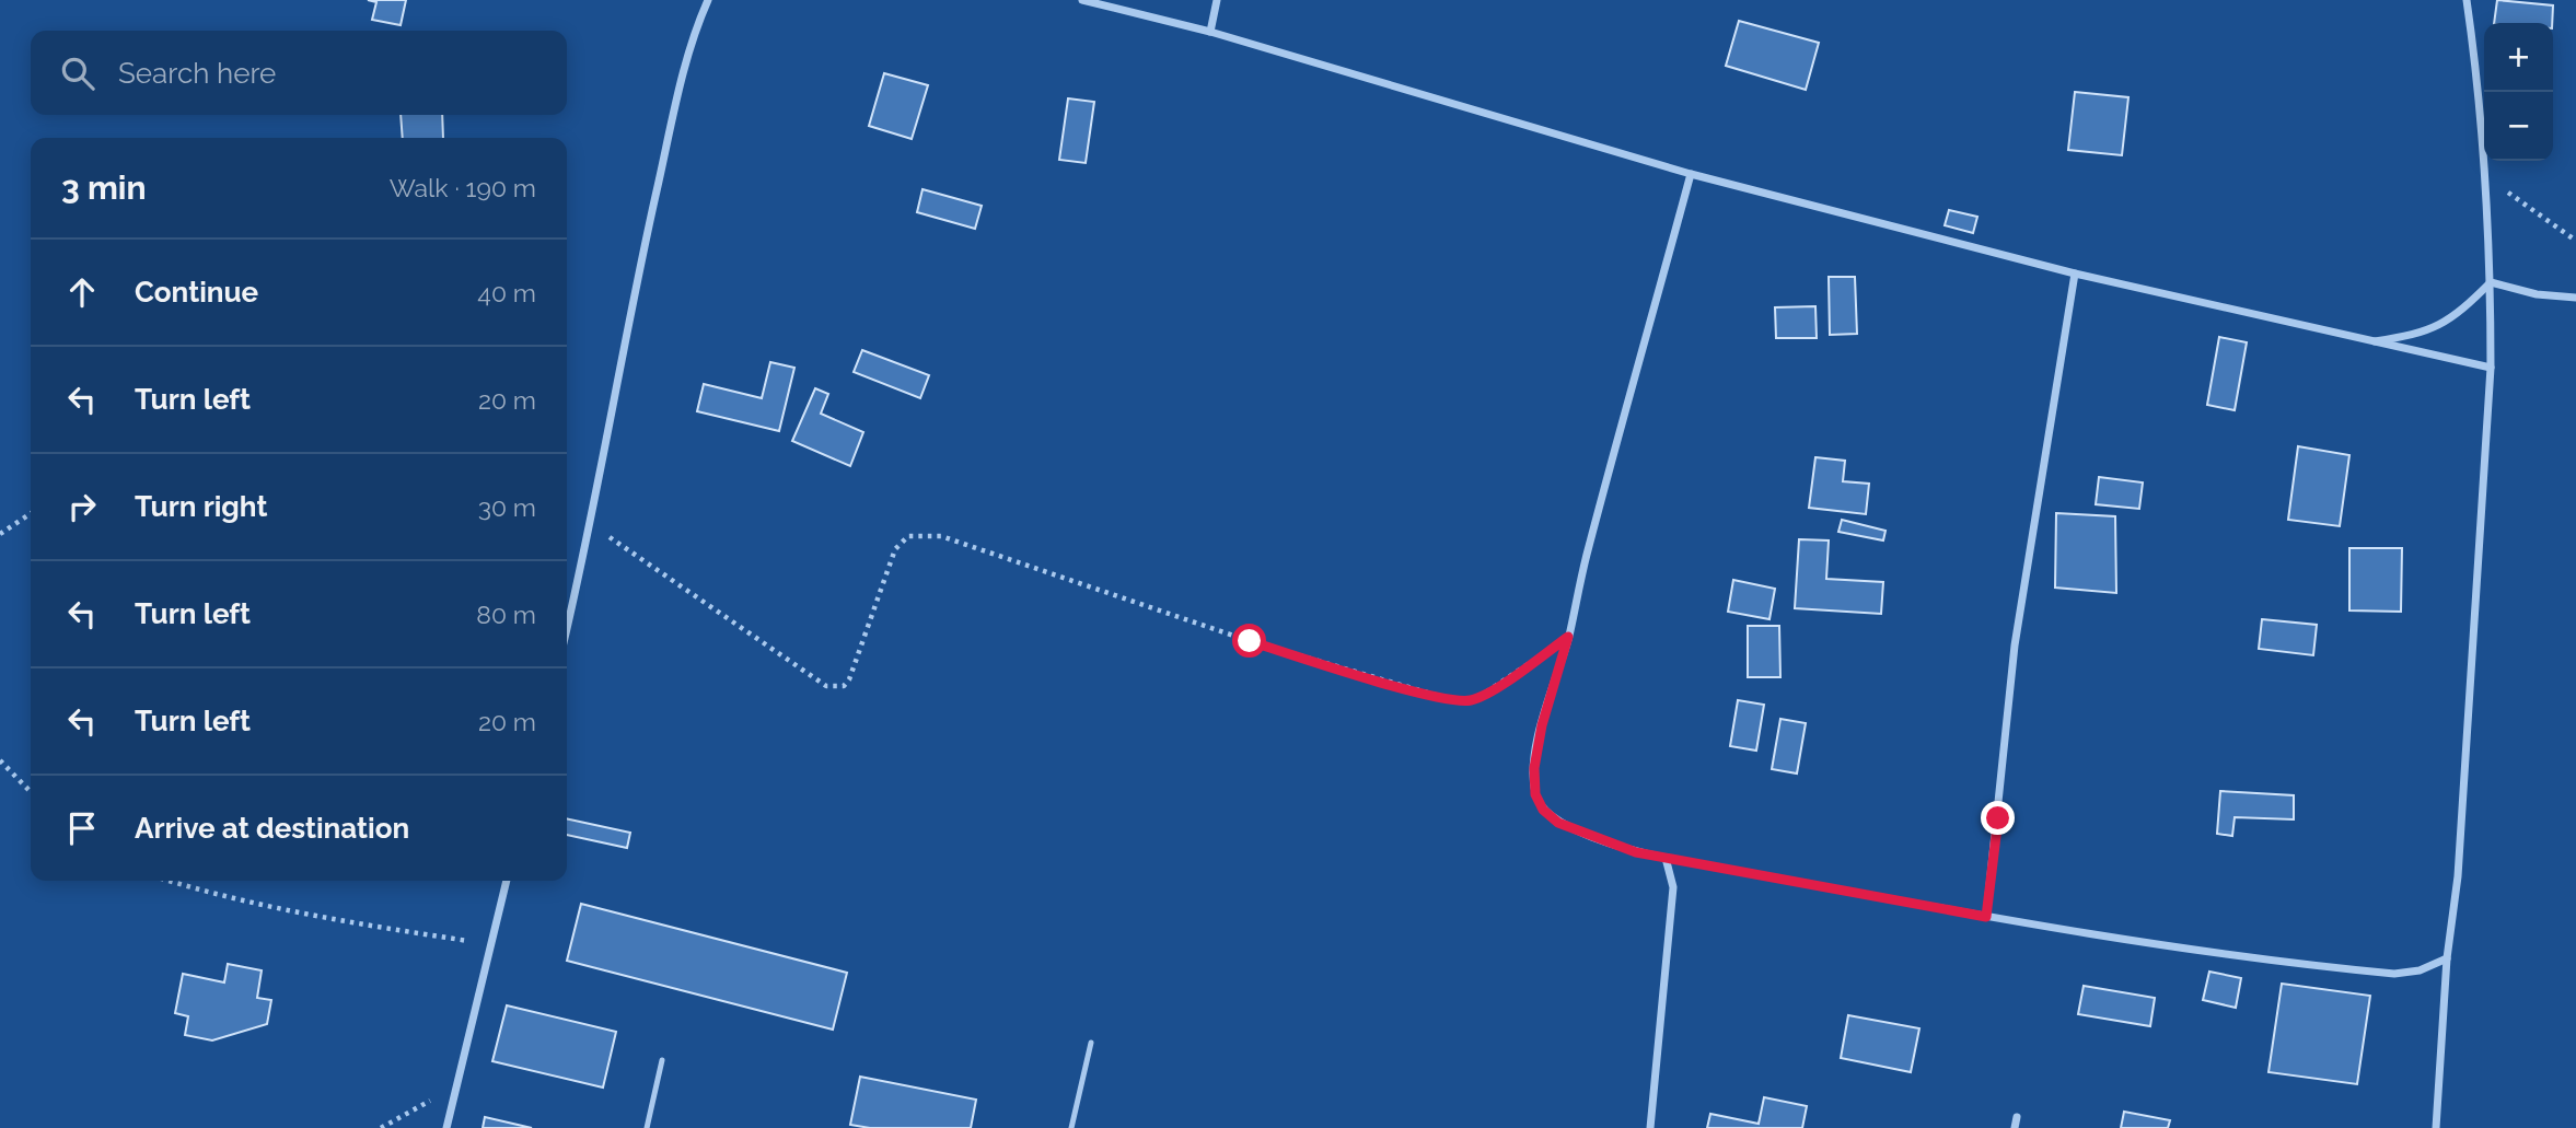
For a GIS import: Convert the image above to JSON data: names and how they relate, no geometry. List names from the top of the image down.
{
  "page": {
    "map_buttons": ["+", "−"],
    "search": "Search here",
    "heading": ["3 min", "Walk · 190 m"],
    "list": [
      ["Continue", "40 m"],
      ["Turn left", "20 m"],
      ["Turn right", "30 m"],
      ["Turn left", "80 m"],
      ["Turn left", "20 m"],
      "Arrive at destination"
    ]
  }
}
